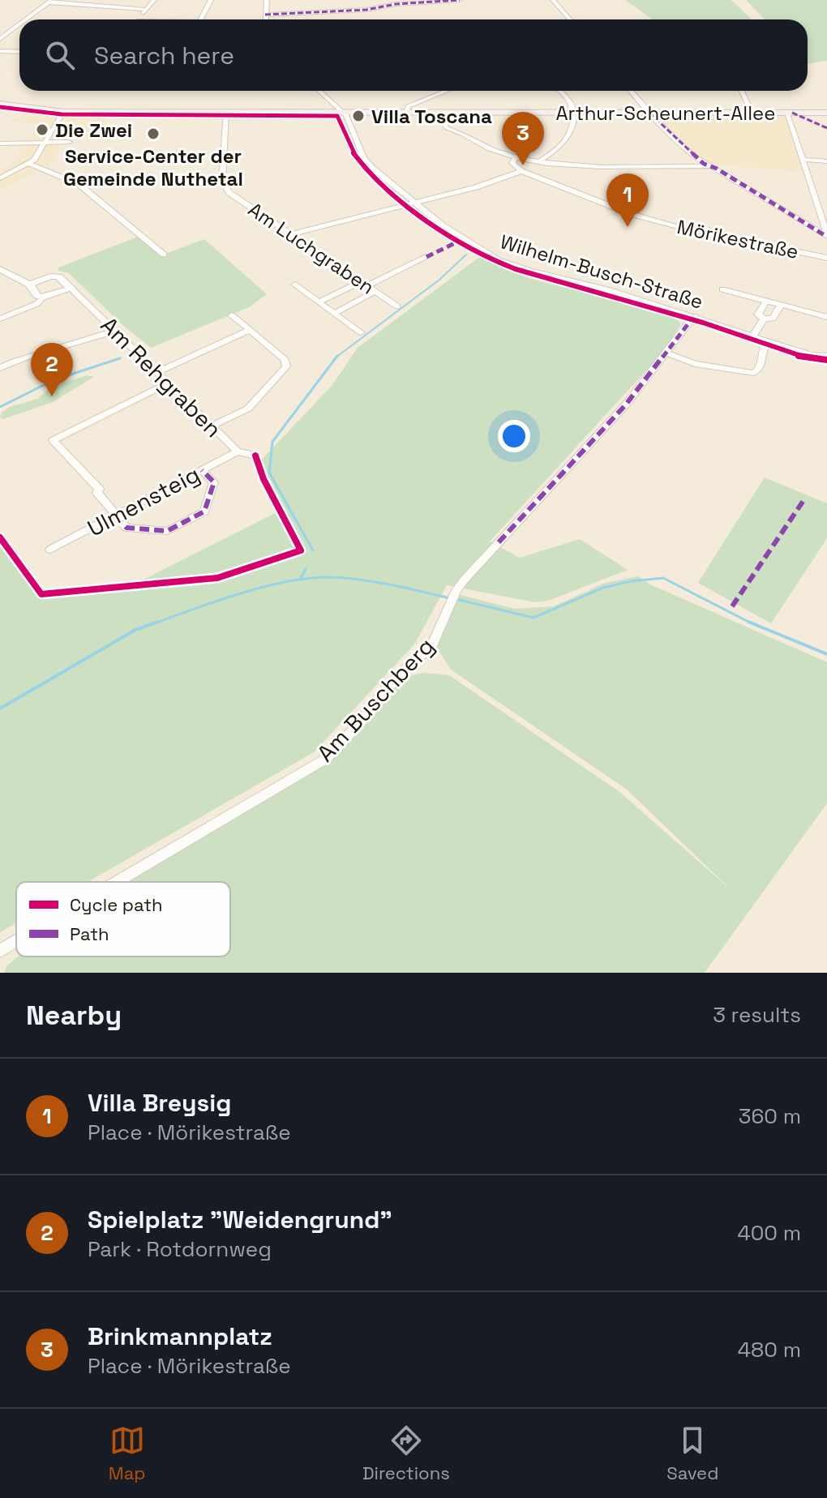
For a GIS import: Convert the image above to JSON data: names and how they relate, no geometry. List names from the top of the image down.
{
  "streets": {
    "main road": ["Arthur-Scheunert-Allee"],
    "street": [
      "Mörikestraße",
      "Am Luchgraben",
      "Wilhelm-Busch-Straße",
      "Am Rehgraben",
      "Ulmensteig",
      "Am Buschberg"
    ]
  },
  "crossings": [
    ["Arthur-Scheunert-Allee", "Am Luchgraben"],
    ["Arthur-Scheunert-Allee", "Wilhelm-Busch-Straße"],
    ["Wilhelm-Busch-Straße", "Am Buschberg"],
    ["Am Rehgraben", "Ulmensteig"]
  ],
  "places": ["Villa Toscana", "Die Zwei", "Service-Center der Gemeinde Nuthetal"],
  "legend": ["Cycle path", "Path"],
  "page": {
    "search": "Search here",
    "pins": ["3", "1", "2"],
    "heading": ["Nearby", "3 results"],
    "list": [
      {
        "mark": "1",
        "name": "Villa Breysig",
        "note": "Place · Mörikestraße",
        "value": "360 m"
      },
      {
        "mark": "2",
        "name": "Spielplatz \"Weidengrund\"",
        "note": "Park · Rotdornweg",
        "value": "400 m"
      },
      {
        "mark": "3",
        "name": "Brinkmannplatz",
        "note": "Place · Mörikestraße",
        "value": "480 m"
      }
    ],
    "nav": ["Map", "Directions", "Saved"]
  }
}
